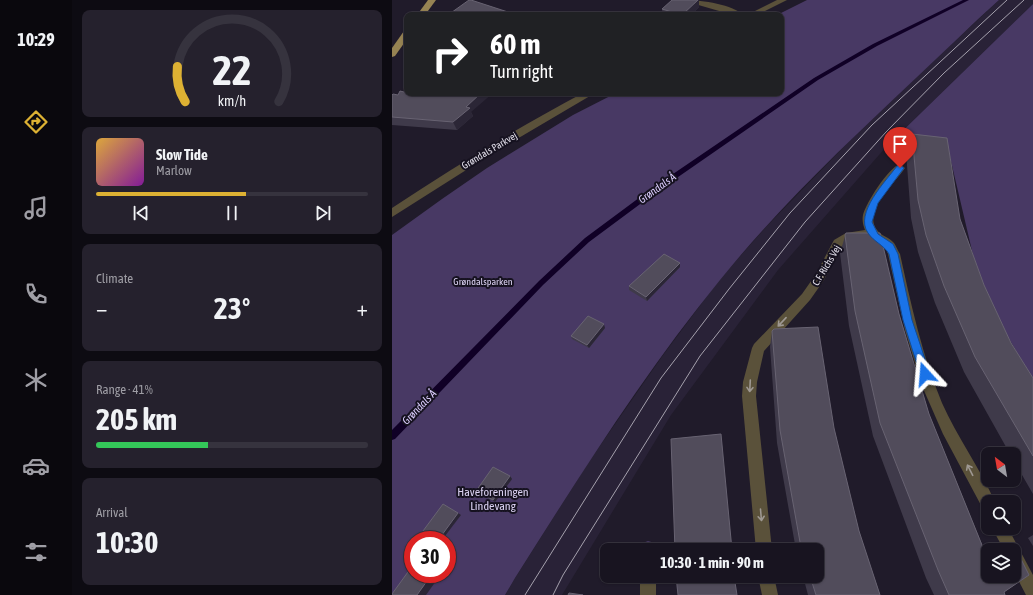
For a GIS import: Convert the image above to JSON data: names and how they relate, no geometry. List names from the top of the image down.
{
  "streets": {
    "street": ["Grøndals Parkvej", "C.F. Richs Vej"]
  },
  "one_way": ["C.F. Richs Vej"],
  "water": ["Grøndals Å"],
  "parks": ["Grøndalsparken", "Haveforeningen Lindevang"],
  "north": "top left",
  "page": {
    "tabs": "10:29",
    "turn": ["60 m", "Turn right"],
    "song": ["Slow Tide", "Marlow"],
    "tile": [
      "Climate",
      ["Range · 41%", "205 km"],
      ["Arrival", "10:30"]
    ],
    "heat": ["−", "23°", "+"],
    "limit": "30",
    "trip": "10:30 · 1 min · 90 m",
    "gauge": ["22", "km/h"]
  }
}
